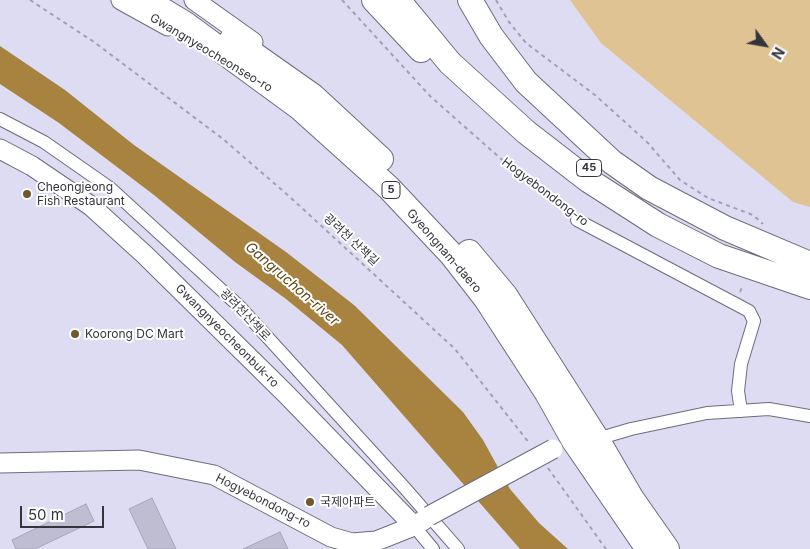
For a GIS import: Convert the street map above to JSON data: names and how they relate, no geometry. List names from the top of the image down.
{
  "streets": {
    "highway": ["45", "5", "Gyeongnam-daero"],
    "street": [
      "Gwangnyeocheonseo-ro",
      "Hogyebondong-ro",
      "광려천산책로",
      "Gwangnyeocheonbuk-ro"
    ],
    "path": ["광려천 산책길"]
  },
  "crossings": [
    ["Gwangnyeocheonseo-ro", "Gyeongnam-daero"],
    ["Hogyebondong-ro", "광려천 산책길"],
    ["Hogyebondong-ro", "Gyeongnam-daero"],
    ["Hogyebondong-ro", "광려천산책로"],
    ["Hogyebondong-ro", "Gwangnyeocheonbuk-ro"],
    ["광려천 산책길", "Gyeongnam-daero"],
    ["광려천산책로", "Gwangnyeocheonbuk-ro"]
  ],
  "water": ["Gangruchon-river"],
  "places": ["Cheongjeong Fish Restaurant", "Koorong DC Mart", "국제아파트"],
  "scale_bar": "50 m",
  "north": "bottom right"
}
